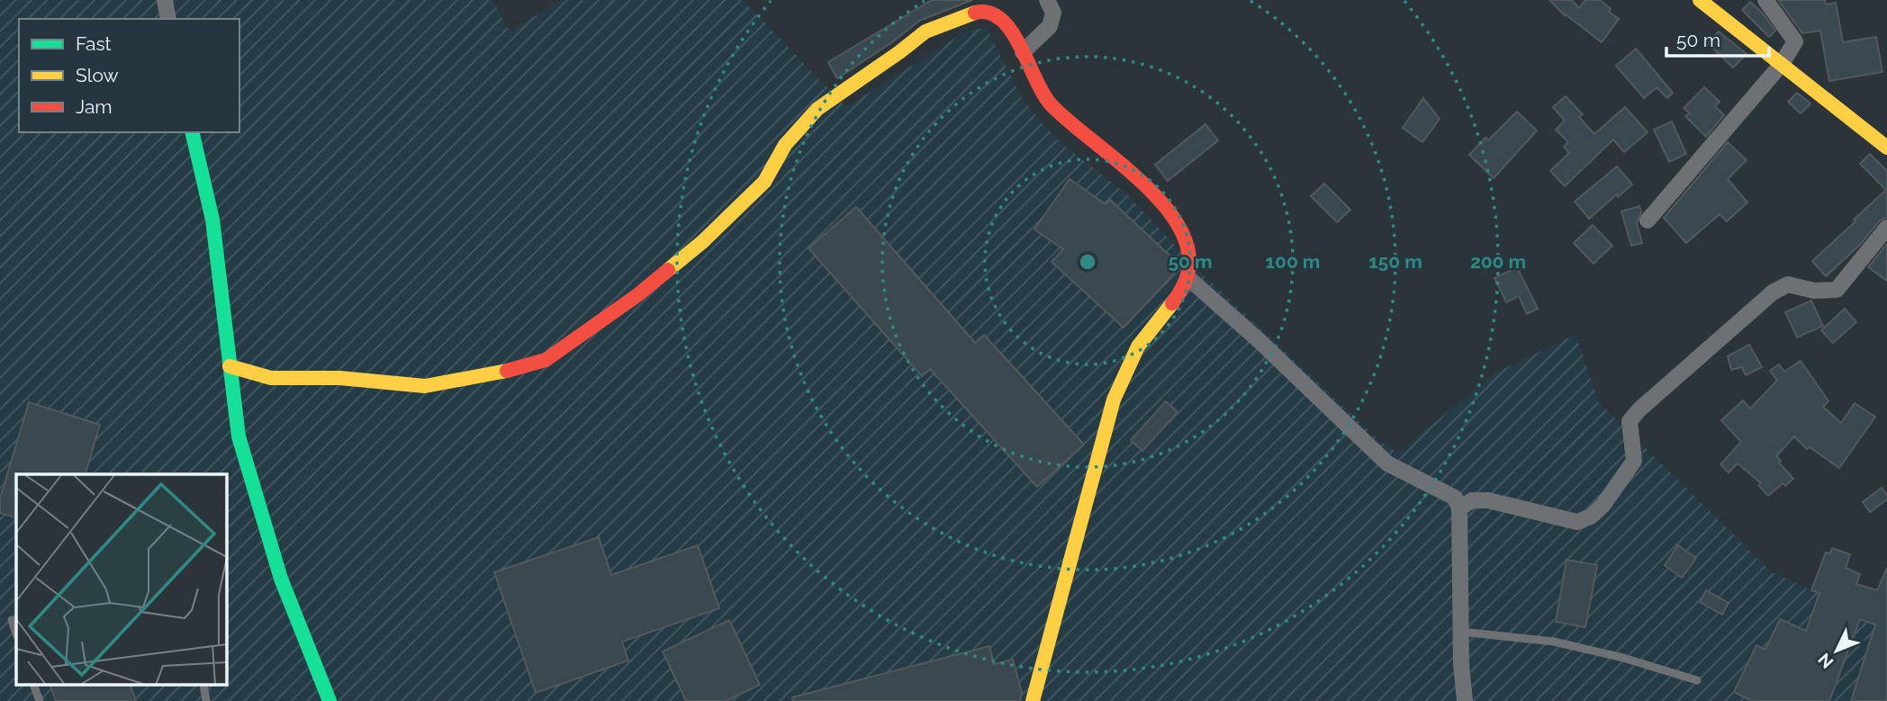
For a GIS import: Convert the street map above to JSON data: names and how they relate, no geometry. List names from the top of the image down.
{
  "legend": ["Fast", "Slow", "Jam"],
  "scale_bar": "50 m",
  "north": "bottom left",
  "rings": [
    "50 m",
    "100 m",
    "150 m",
    "200 m"
  ]
}
